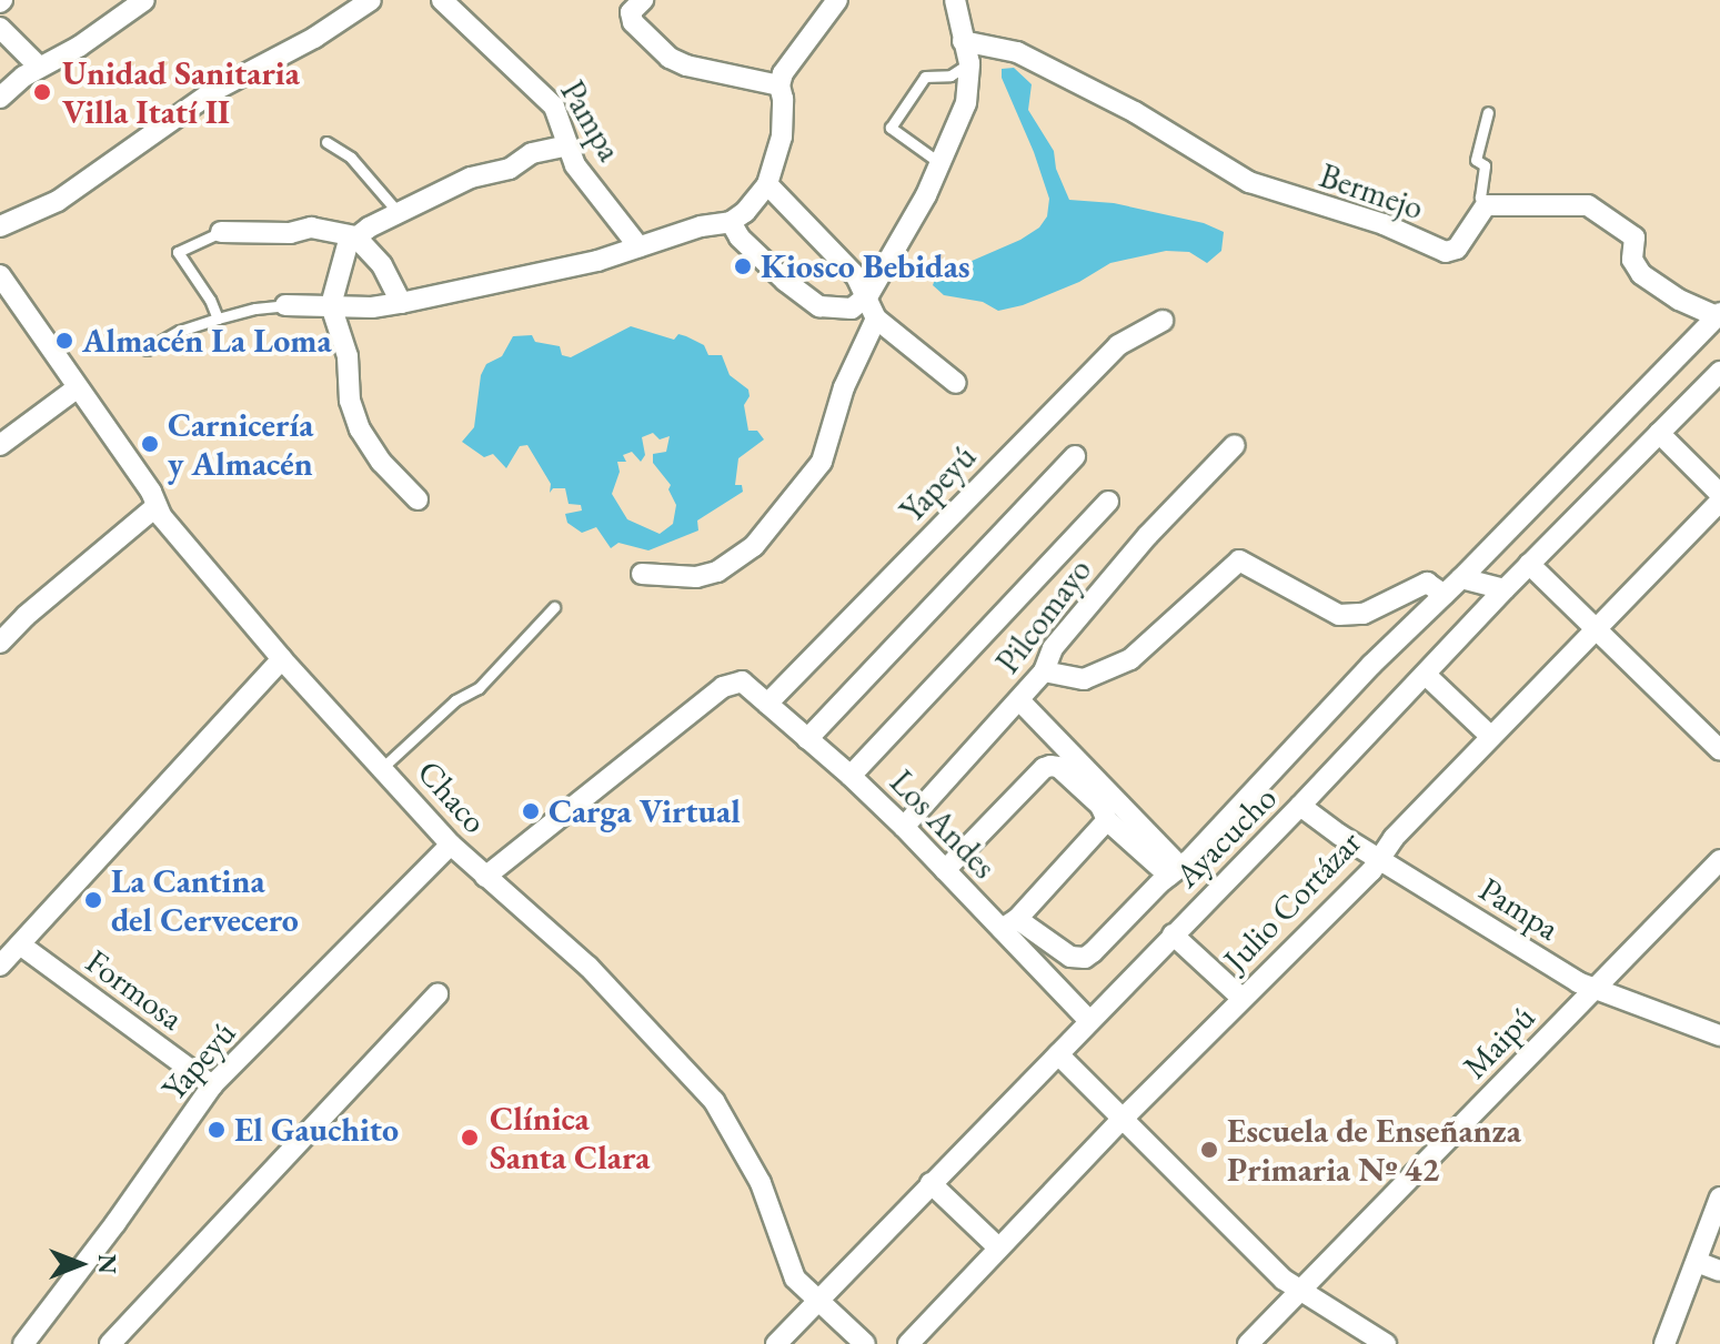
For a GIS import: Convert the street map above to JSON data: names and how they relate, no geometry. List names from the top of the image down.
{
  "streets": {
    "street": [
      "Pampa",
      "Bermejo",
      "Yapeyú",
      "Pilcomayo",
      "Chaco",
      "Los Andes",
      "Ayacucho",
      "Julio Cortázar",
      "Formosa",
      "Maipú"
    ]
  },
  "crossings": [
    ["Pampa", "Ayacucho"],
    ["Pampa", "Julio Cortázar"],
    ["Pampa", "Maipú"],
    ["Yapeyú", "Chaco"],
    ["Yapeyú", "Los Andes"],
    ["Yapeyú", "Formosa"],
    ["Pilcomayo", "Los Andes"],
    ["Chaco", "Los Andes"],
    ["Chaco", "Ayacucho"],
    ["Los Andes", "Ayacucho"]
  ],
  "places": [
    "Unidad Sanitaria Villa Itatí II",
    "Kiosco Bebidas",
    "Almacén La Loma",
    "Carnicería y Almacén",
    "Carga Virtual",
    "La Cantina del Cervecero",
    "El Gauchito",
    "Clínica Santa Clara",
    "Escuela de Enseñanza Primaria Nº 42"
  ],
  "north": "right"
}
